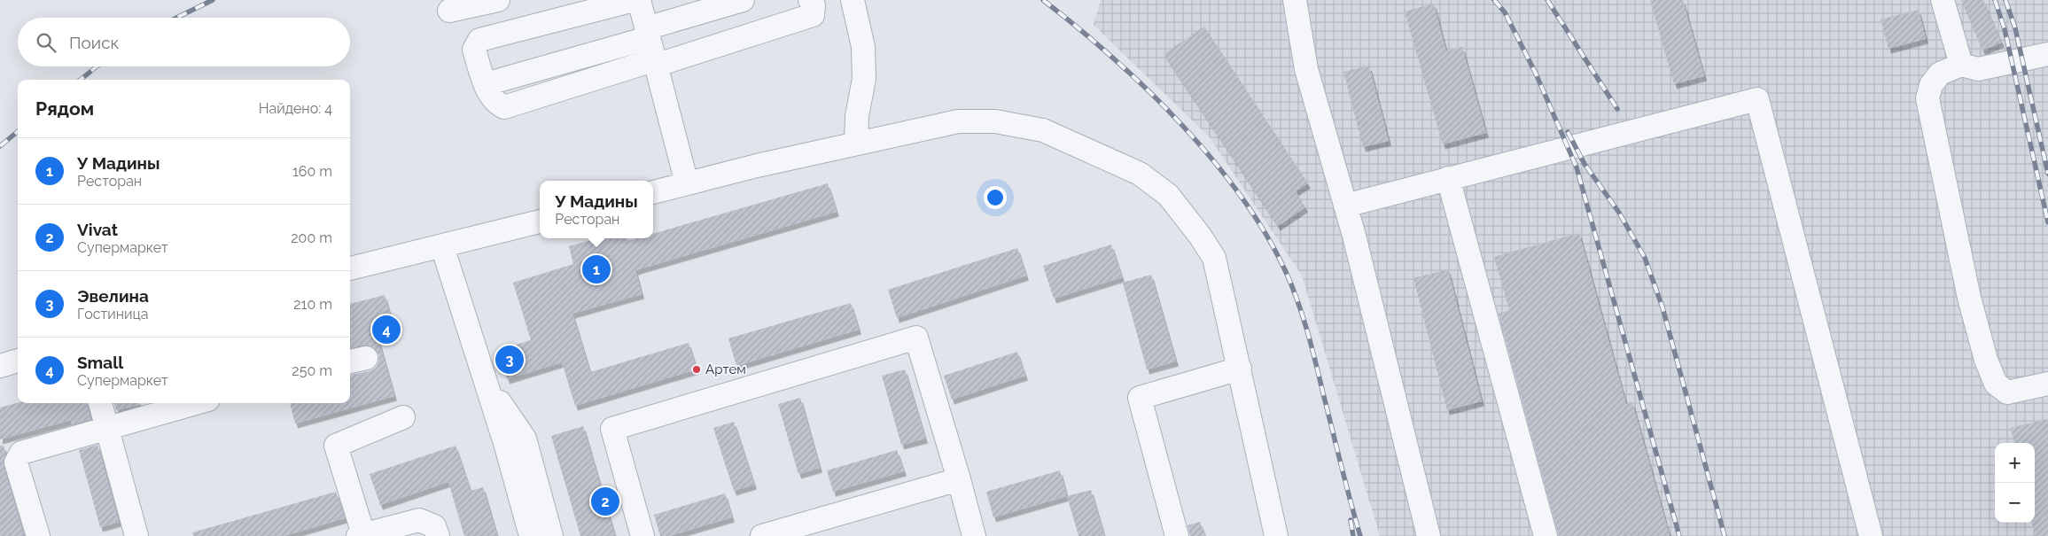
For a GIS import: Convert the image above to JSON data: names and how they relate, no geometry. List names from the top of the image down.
{
  "places": ["Артем"],
  "page": {
    "search": "Поиск",
    "heading": ["Рядом", "Найдено: 4"],
    "list": [
      {
        "mark": "1",
        "name": "У Мадины",
        "note": "Ресторан",
        "value": "160 m"
      },
      {
        "mark": "2",
        "name": "Vivat",
        "note": "Супермаркет",
        "value": "200 m"
      },
      {
        "mark": "3",
        "name": "Эвелина",
        "note": "Гостиница",
        "value": "210 m"
      },
      {
        "mark": "4",
        "name": "Small",
        "note": "Супермаркет",
        "value": "250 m"
      }
    ],
    "popup": ["У Мадины", "Ресторан"],
    "pins": [
      "1",
      "4",
      "3",
      "2"
    ],
    "map_buttons": ["+", "−"]
  }
}
